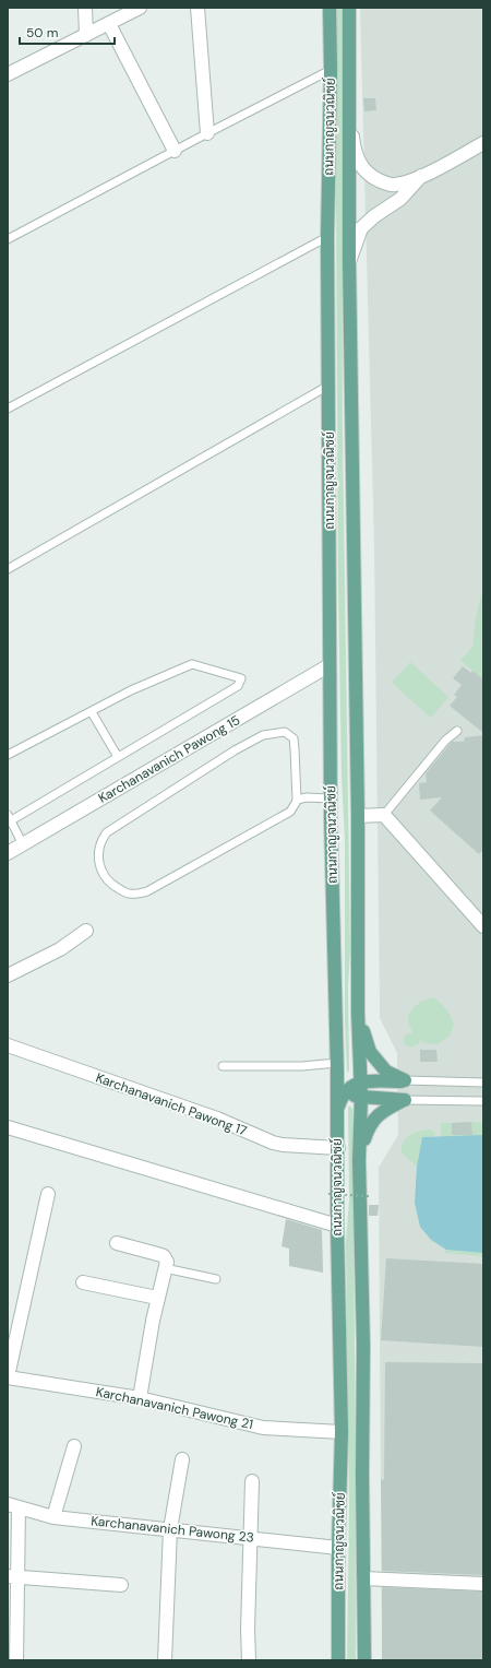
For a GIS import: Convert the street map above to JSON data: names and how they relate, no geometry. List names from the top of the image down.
{
  "streets": {
    "main road": ["ถนนกาญจนวณิชย์"],
    "street": [
      "Karchanavanich Pawong 15",
      "Karchanavanich Pawong 17",
      "Karchanavanich Pawong 21",
      "Karchanavanich Pawong 23"
    ]
  },
  "crossings": [
    ["ถนนกาญจนวณิชย์", "Karchanavanich Pawong 15"],
    ["ถนนกาญจนวณิชย์", "Karchanavanich Pawong 17"],
    ["ถนนกาญจนวณิชย์", "Karchanavanich Pawong 21"],
    ["ถนนกาญจนวณิชย์", "Karchanavanich Pawong 23"]
  ],
  "scale_bar": "50 m"
}
